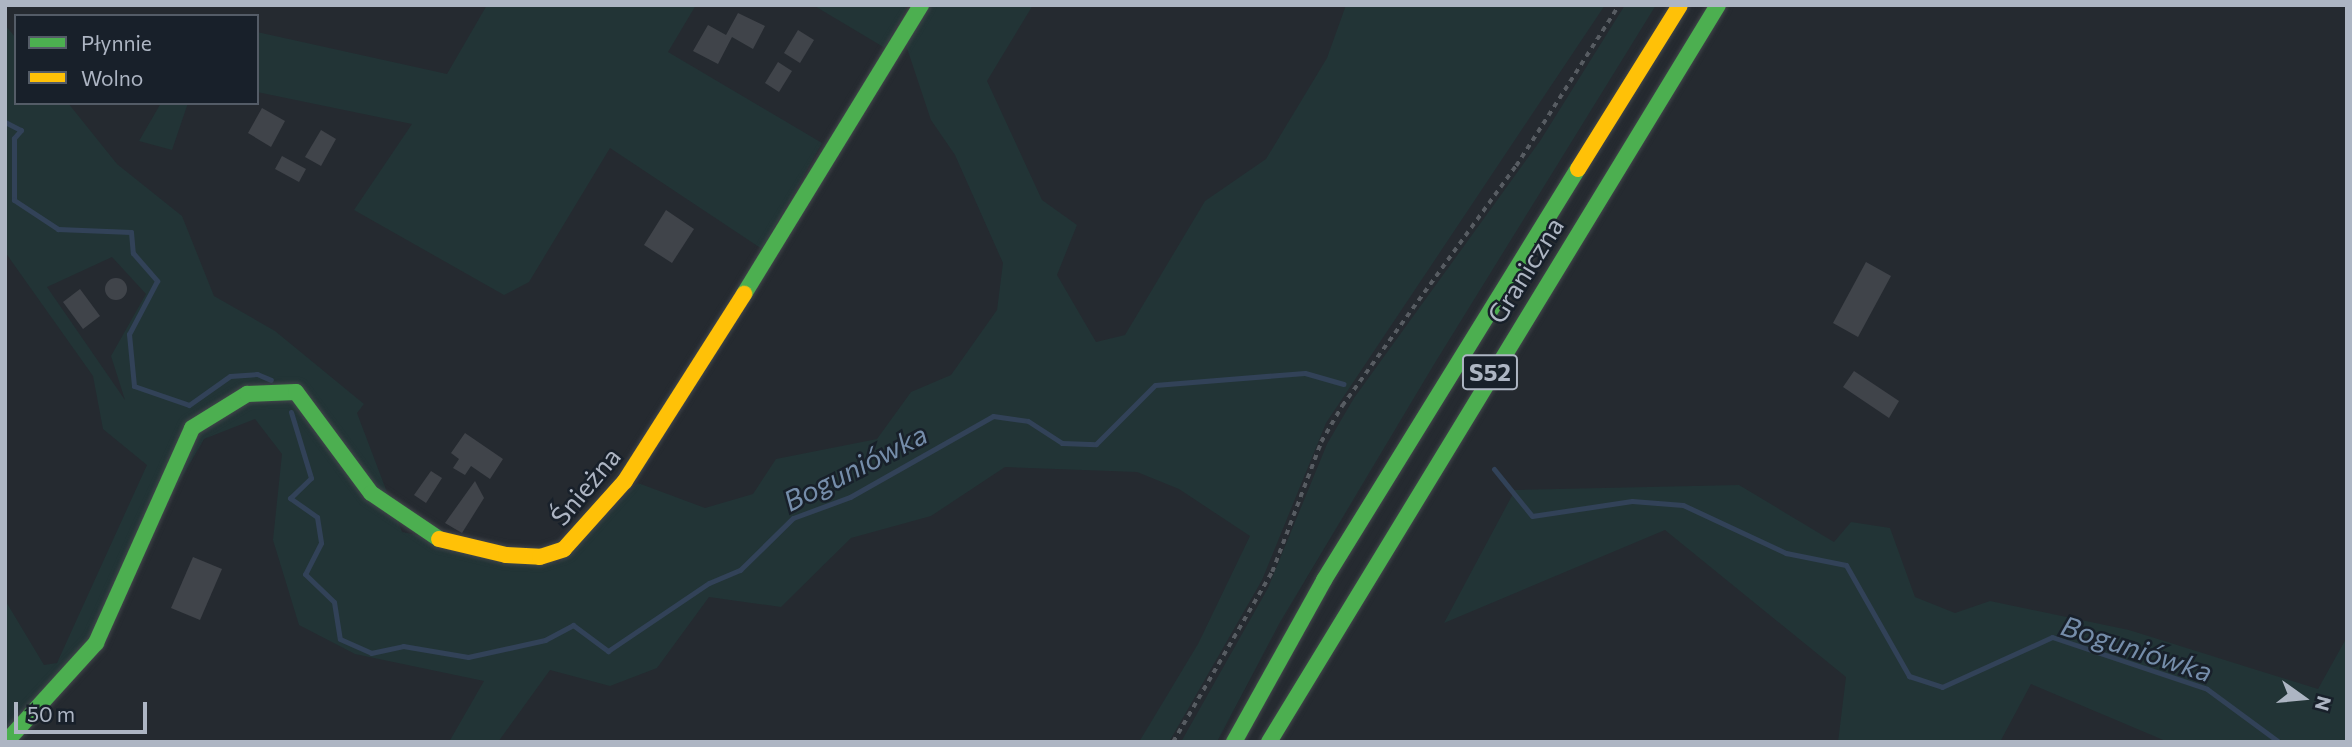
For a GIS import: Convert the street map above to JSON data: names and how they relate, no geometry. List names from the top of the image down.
{
  "streets": {
    "main road": ["Graniczna", "S52", "Śnieżna"]
  },
  "water": ["Boguniówka"],
  "legend": ["Płynnie", "Wolno"],
  "scale_bar": "50 m",
  "north": "right"
}
